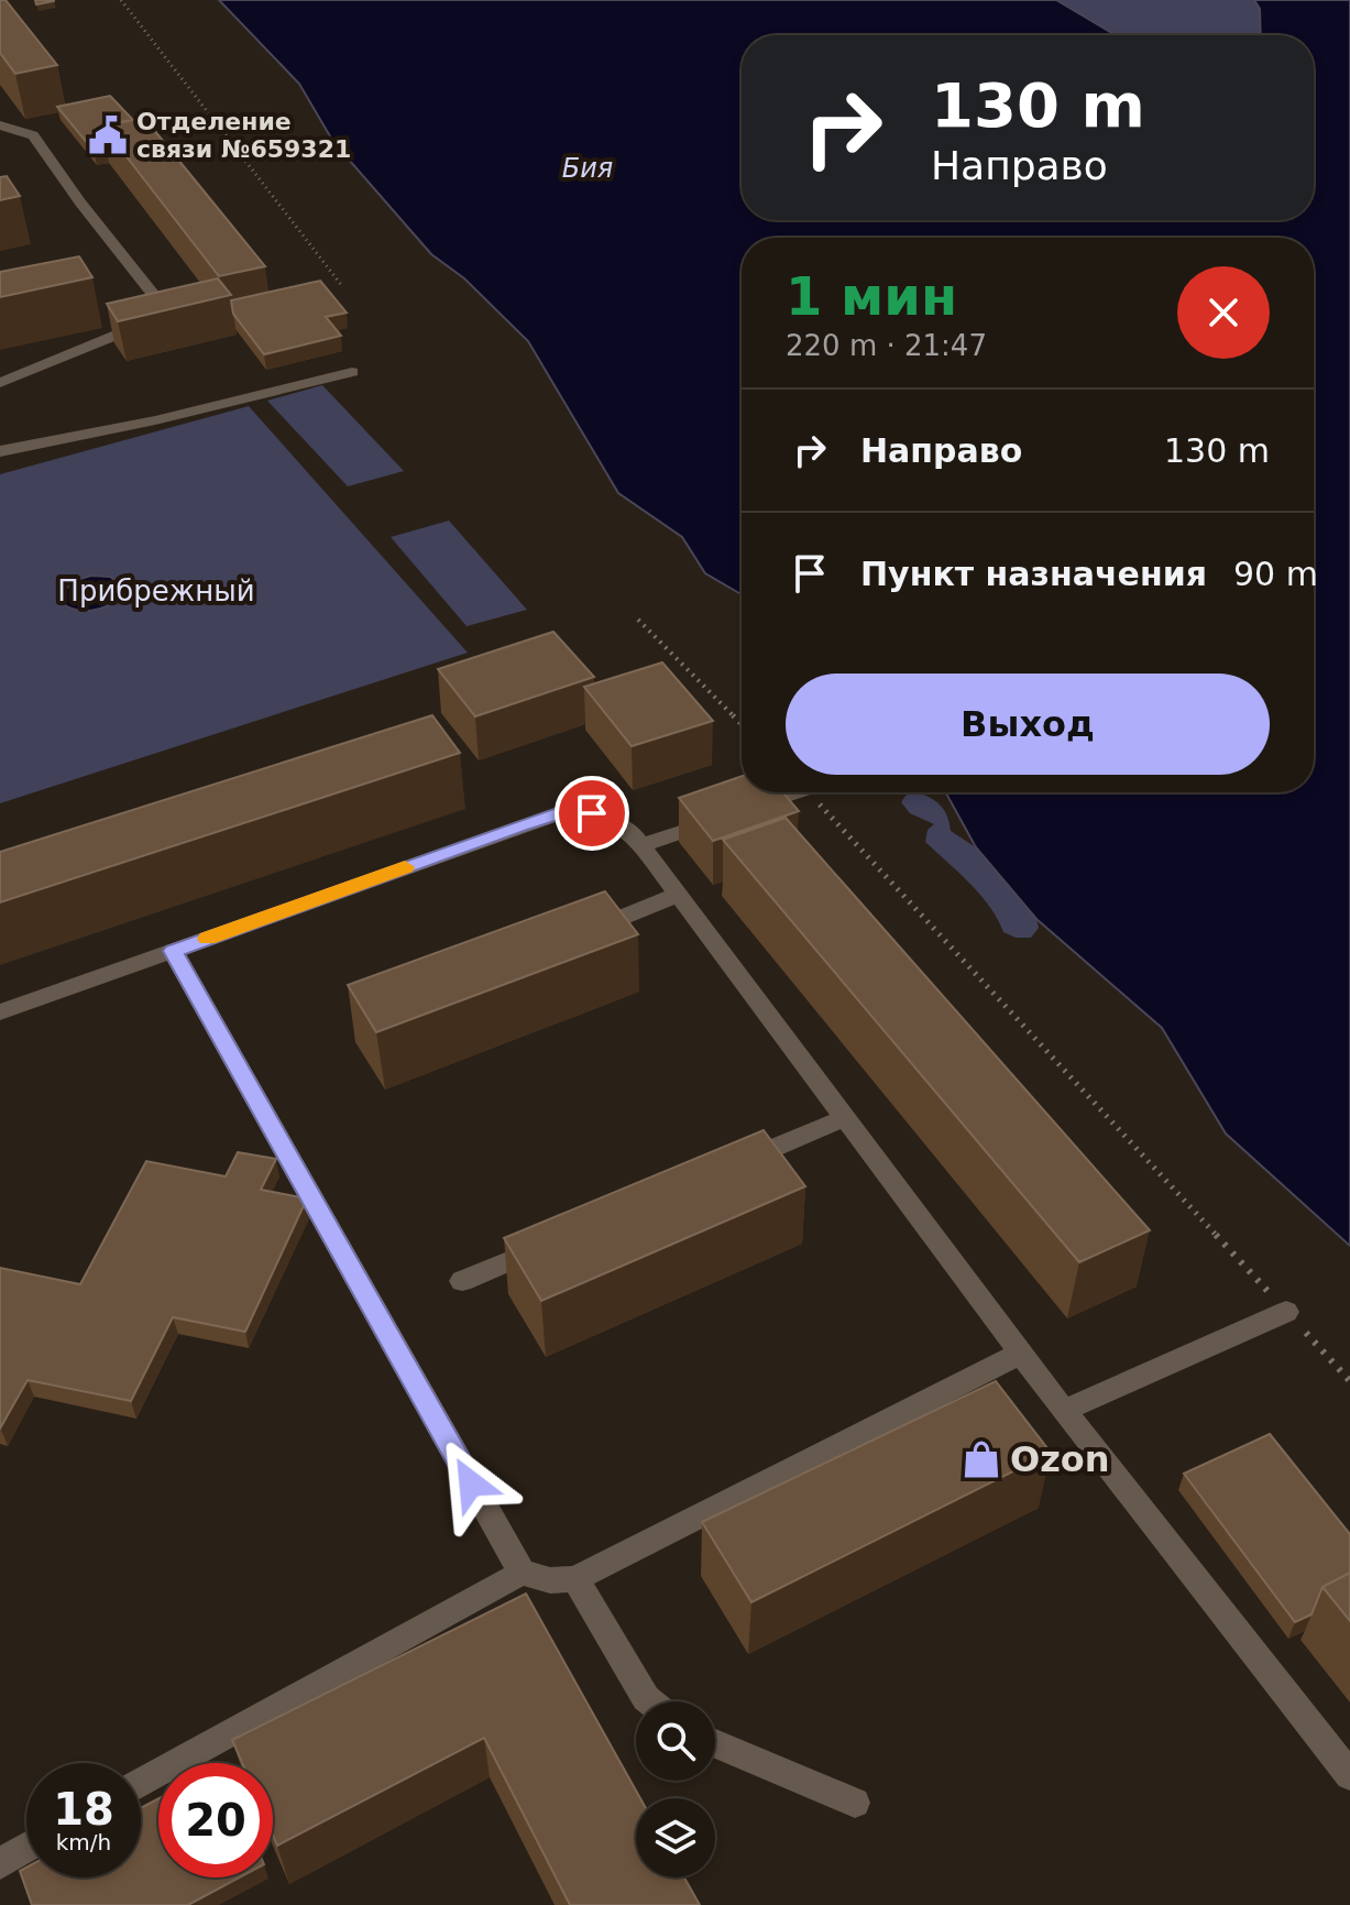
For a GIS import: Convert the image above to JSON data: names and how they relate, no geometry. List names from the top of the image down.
{
  "water": ["Бия"],
  "parks": ["Прибрежный"],
  "places": {
    "public building": ["Отделение связи №659321"],
    "shop": ["Ozon"]
  },
  "page": {
    "turn": ["130 m", "Направо"],
    "heading": ["1 мин", "220 m · 21:47"],
    "list": [
      {
        "name": "Направо",
        "value": "130 m"
      },
      {
        "name": "Пункт назначения",
        "value": "90 m"
      }
    ],
    "buttons": "Выход",
    "speed": "18 km/h",
    "limit": "20"
  }
}
